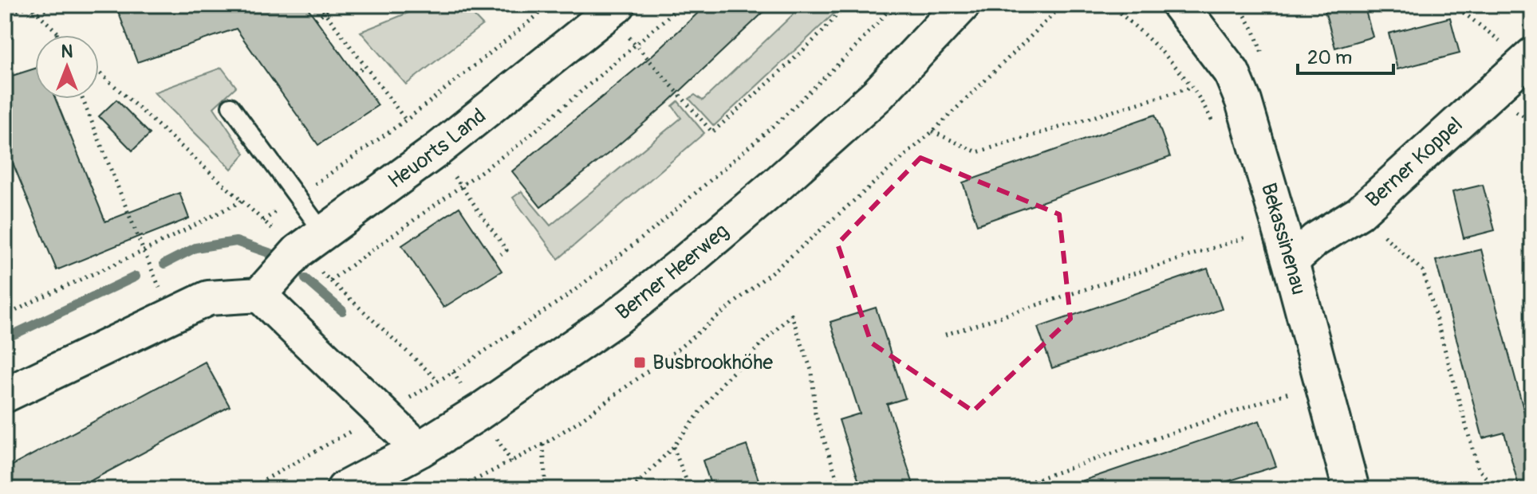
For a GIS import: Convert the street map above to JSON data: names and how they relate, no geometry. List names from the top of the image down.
{
  "streets": {
    "main road": ["Bekassinenau", "Berner Heerweg"],
    "street": ["Heuorts Land", "Berner Koppel"]
  },
  "crossings": [
    ["Berner Koppel", "Bekassinenau"]
  ],
  "places": {
    "transit": ["Busbrookhöhe"]
  },
  "scale_bar": "20 m",
  "north": "top"
}
